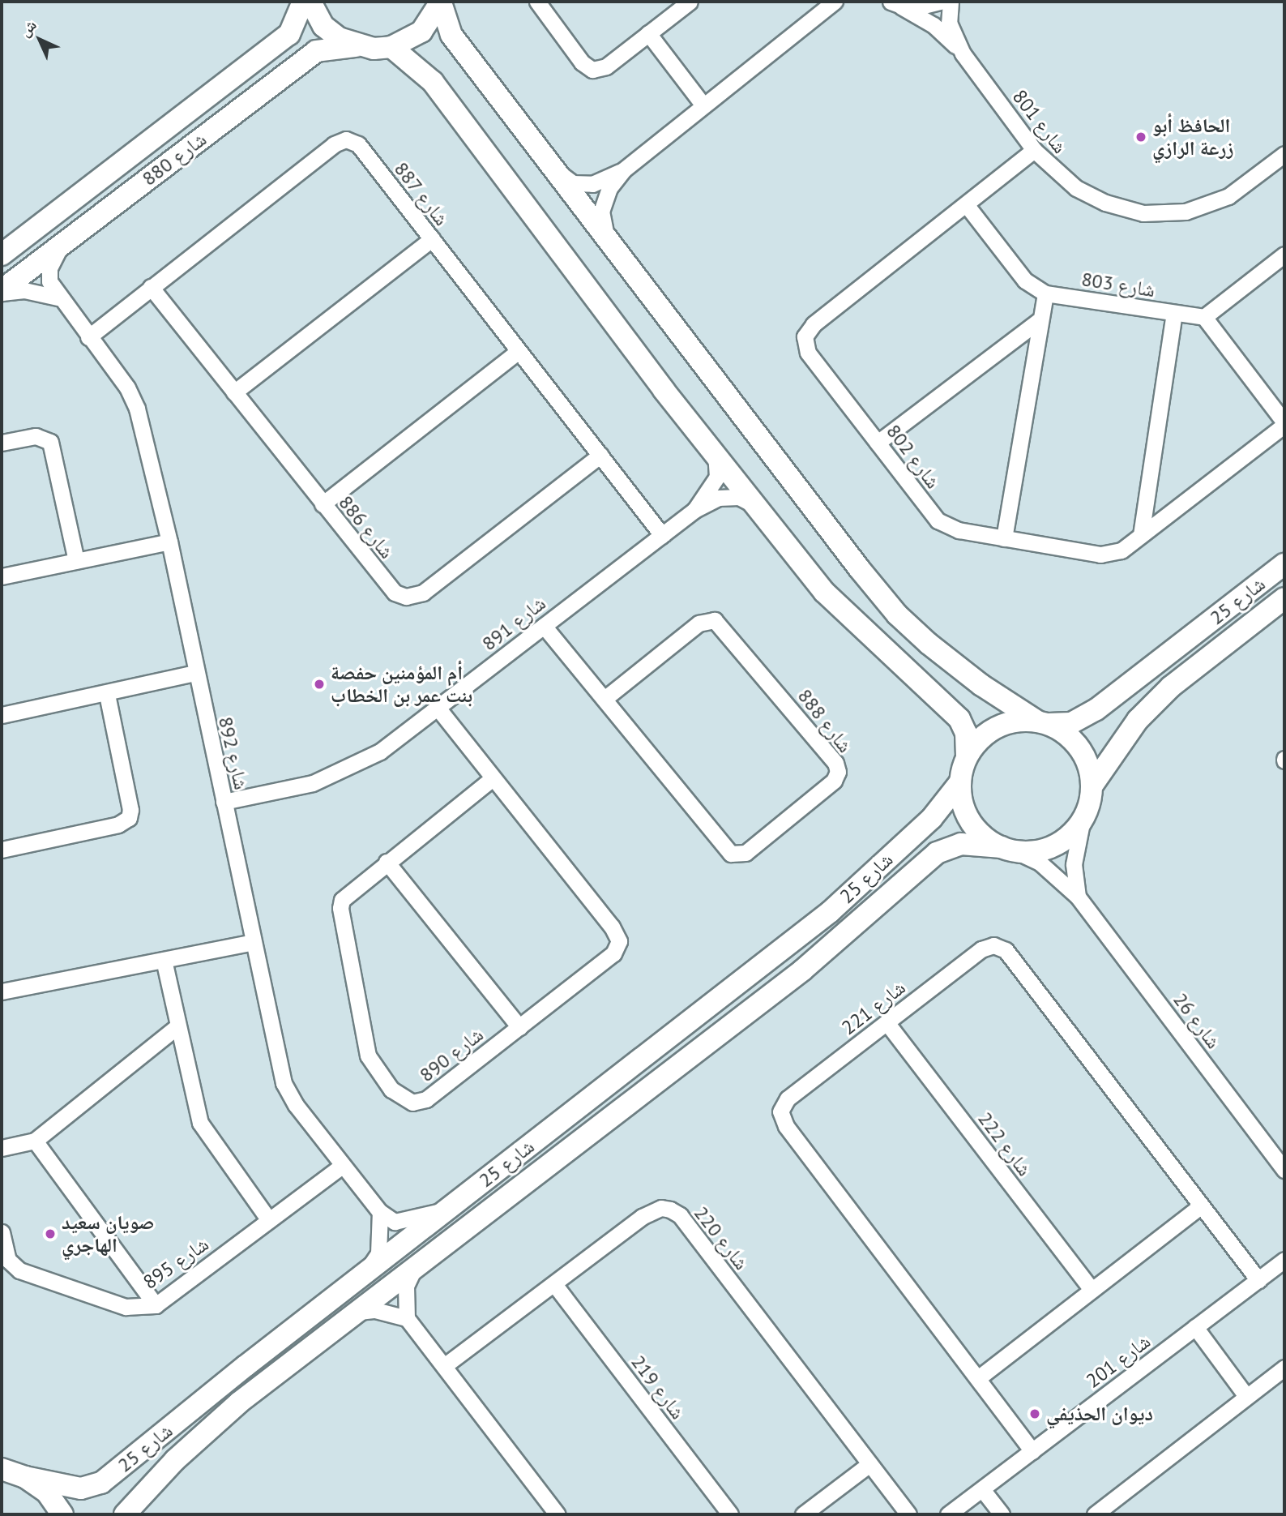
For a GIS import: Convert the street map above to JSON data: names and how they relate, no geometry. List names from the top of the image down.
{
  "streets": {
    "street": [
      "شارع 801",
      "شارع 880",
      "شارع 887",
      "شارع 803",
      "شارع 802",
      "شارع 886",
      "شارع 25",
      "شارع 891",
      "شارع 888",
      "شارع 892",
      "شارع 221",
      "شارع 26",
      "شارع 890",
      "شارع 222",
      "شارع 220",
      "شارع 895",
      "شارع 201",
      "شارع 219"
    ]
  },
  "crossings": [
    ["شارع 801", "شارع 802"],
    ["شارع 880", "شارع 892"],
    ["شارع 887", "شارع 886"],
    ["شارع 887", "شارع 891"],
    ["شارع 887", "شارع 892"],
    ["شارع 803", "شارع 802"],
    ["شارع 25", "شارع 26"],
    ["شارع 891", "شارع 888"],
    ["شارع 891", "شارع 892"],
    ["شارع 891", "شارع 890"],
    ["شارع 892", "شارع 895"],
    ["شارع 221", "شارع 222"],
    ["شارع 221", "شارع 201"],
    ["شارع 220", "شارع 219"]
  ],
  "places": [
    "الحافظ أبو زرعة الرازي",
    "أم المؤمنين حفصة بنت عمر بن الخطاب",
    "صويان سعيد الهاجري",
    "ديوان الحذيفي"
  ],
  "north": "top left"
}
